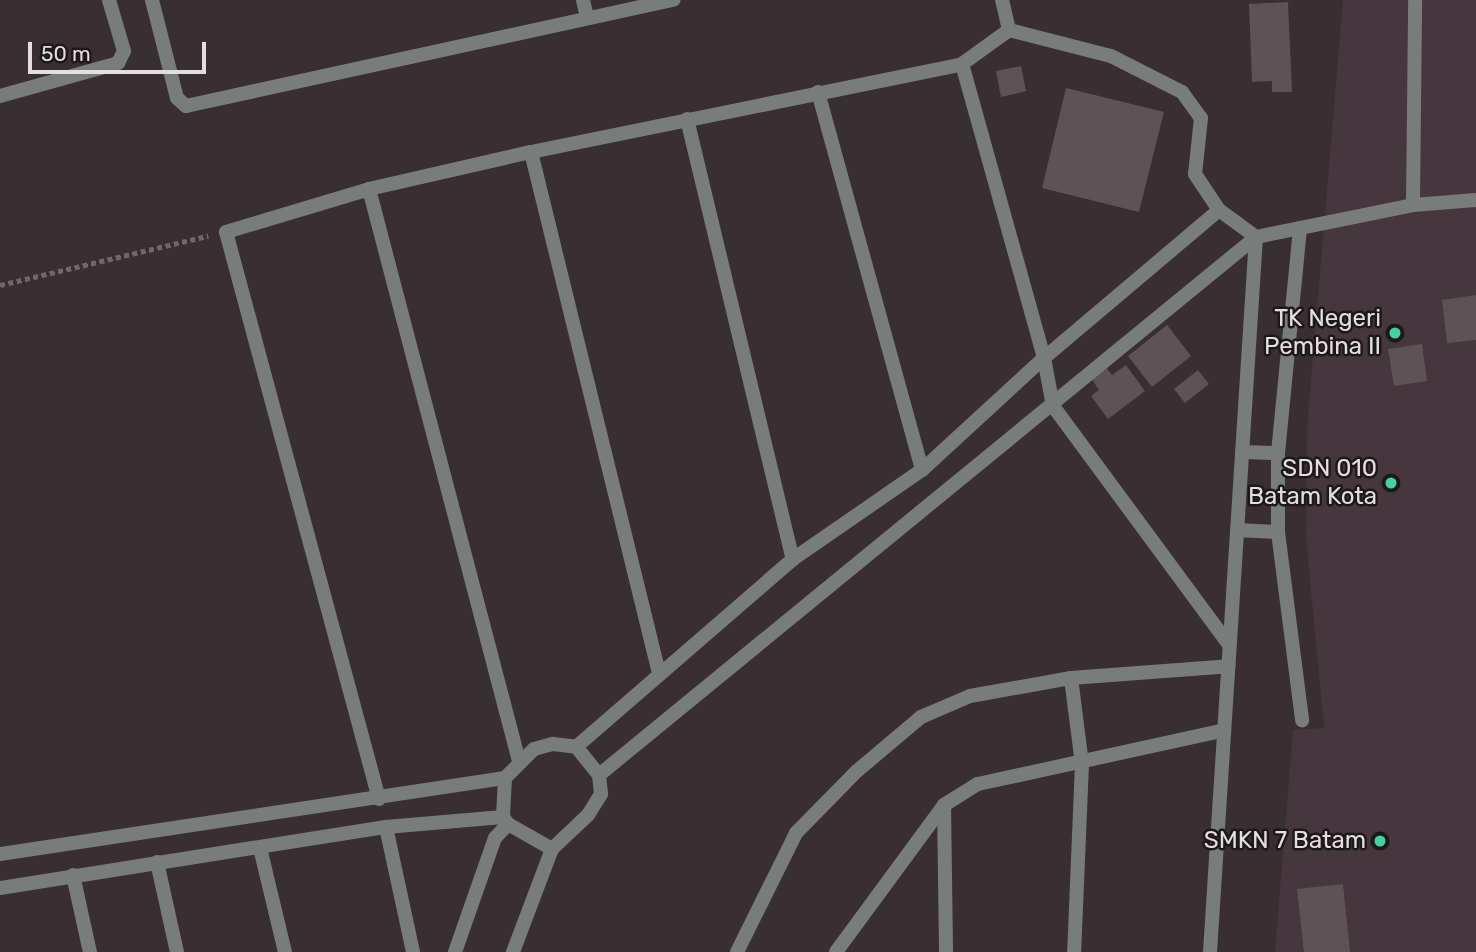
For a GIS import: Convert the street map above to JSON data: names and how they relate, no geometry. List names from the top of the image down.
{
  "places": ["TK Negeri Pembina II", "SDN 010 Batam Kota", "SMKN 7 Batam"],
  "scale_bar": "50 m"
}
